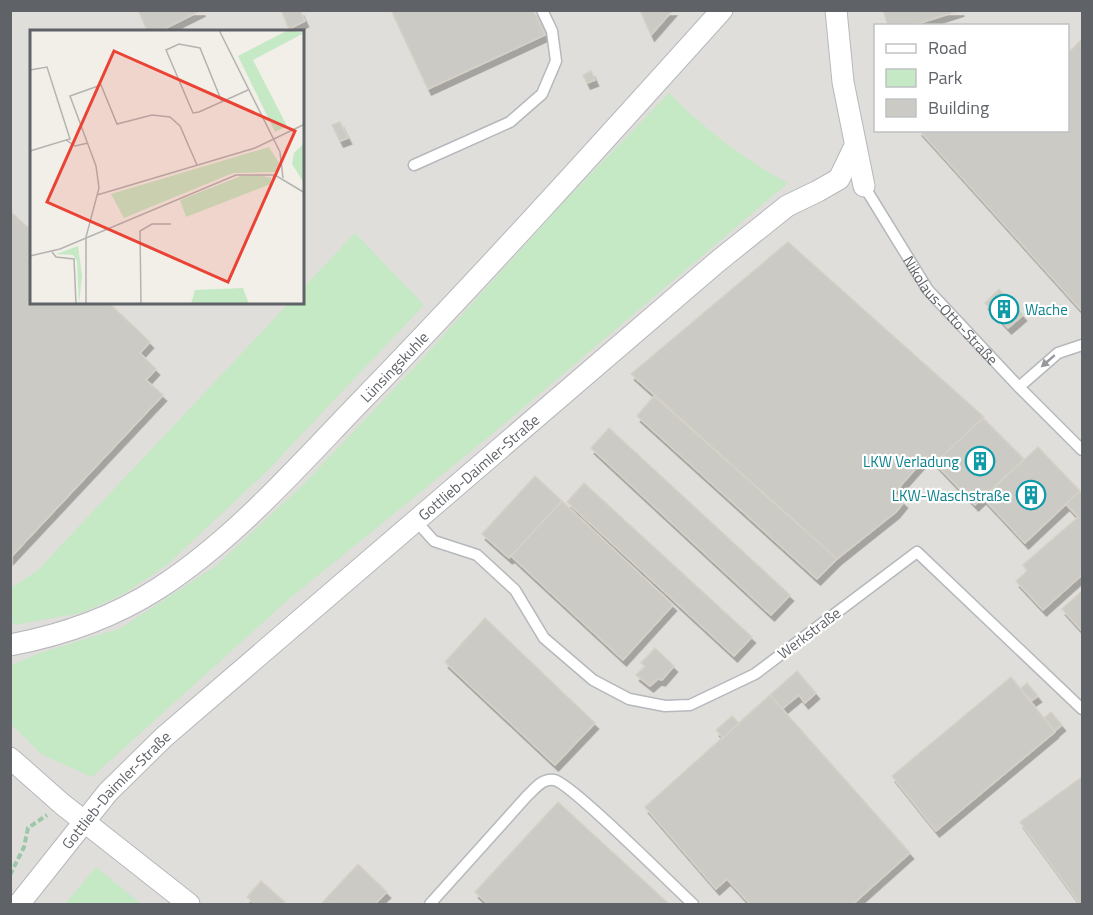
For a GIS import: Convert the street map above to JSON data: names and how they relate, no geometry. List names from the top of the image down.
{
  "streets": {
    "street": ["Nikolaus-Otto-Straße", "Lünsingskuhle", "Gottlieb-Daimler-Straße"],
    "lane": ["Werkstraße"]
  },
  "crossings": [
    ["Nikolaus-Otto-Straße", "Gottlieb-Daimler-Straße"],
    ["Gottlieb-Daimler-Straße", "Werkstraße"]
  ],
  "places": {
    "building": ["Wache", "LKW Verladung", "LKW-Waschstraße"]
  },
  "legend": ["Road", "Park", "Building"]
}
